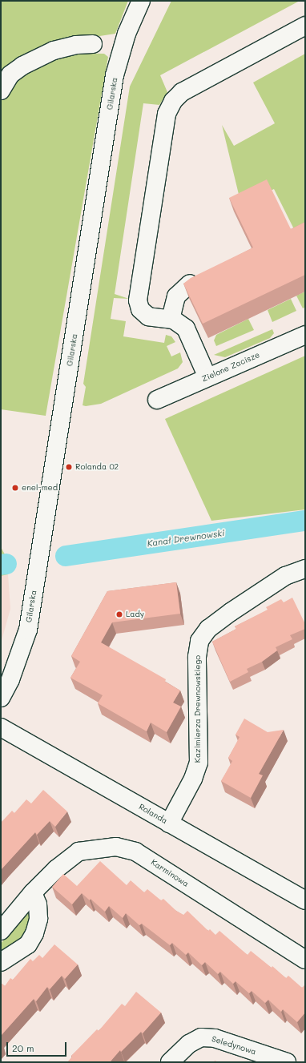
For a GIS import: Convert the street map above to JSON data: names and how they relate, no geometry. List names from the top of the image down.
{
  "streets": {
    "street": [
      "Gilarska",
      "Zielone Zacisze",
      "Kazimierza Drewnowskiego",
      "Rolanda",
      "Karminowa",
      "Seledynowa"
    ]
  },
  "crossings": [
    ["Kazimierza Drewnowskiego", "Rolanda"]
  ],
  "water": ["Kanał Drewnowski"],
  "places": ["Rolanda 02", "enel-med", "Lady"],
  "scale_bar": "20 m"
}
